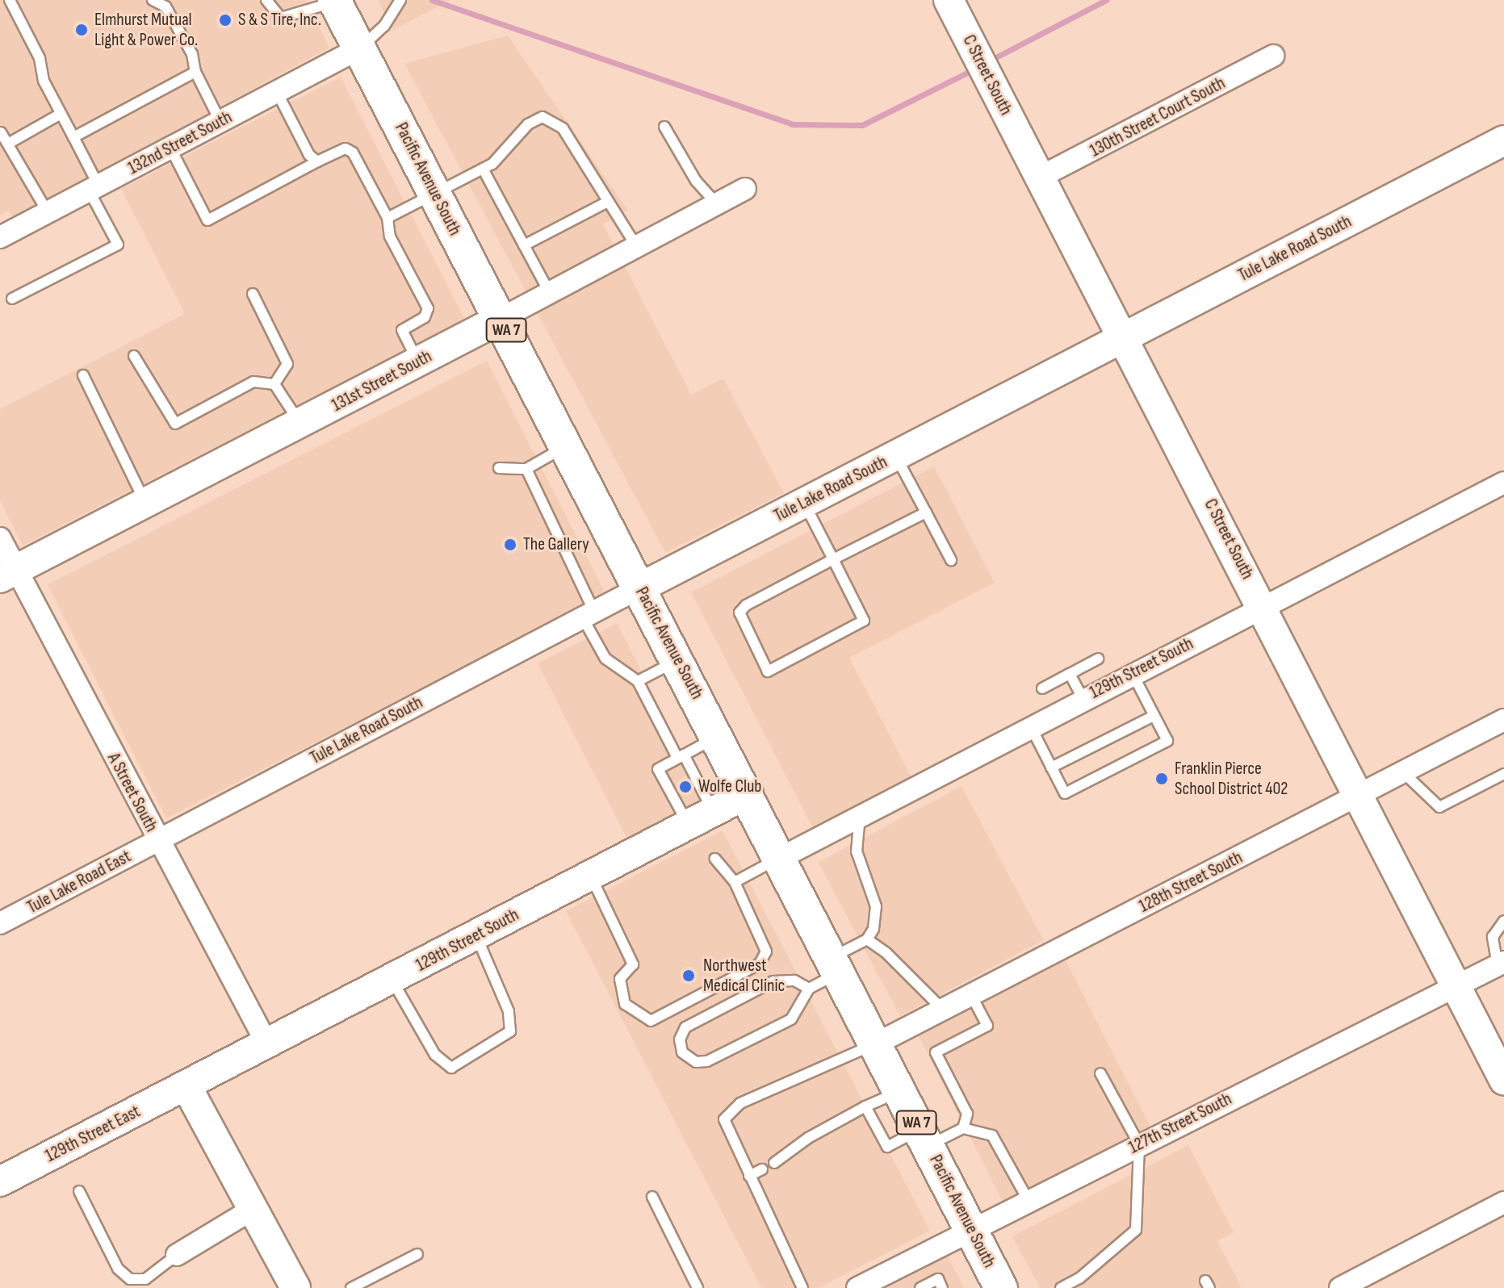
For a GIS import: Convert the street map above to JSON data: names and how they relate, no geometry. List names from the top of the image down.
{
  "streets": {
    "main road": ["Pacific Avenue South", "WA 7"],
    "street": [
      "C Street South",
      "130th Street Court South",
      "132nd Street South",
      "Tule Lake Road South",
      "131st Street South",
      "129th Street South",
      "A Street South",
      "Tule Lake Road East",
      "128th Street South",
      "127th Street South",
      "129th Street East"
    ]
  },
  "crossings": [
    ["C Street South", "130th Street Court South"],
    ["C Street South", "Tule Lake Road South"],
    ["C Street South", "129th Street South"],
    ["C Street South", "128th Street South"],
    ["C Street South", "127th Street South"],
    ["132nd Street South", "Pacific Avenue South"],
    ["Pacific Avenue South", "Tule Lake Road South"],
    ["Pacific Avenue South", "131st Street South"],
    ["Pacific Avenue South", "129th Street South"],
    ["Pacific Avenue South", "128th Street South"],
    ["Pacific Avenue South", "127th Street South"],
    ["Tule Lake Road South", "A Street South"],
    ["Tule Lake Road South", "Tule Lake Road East"],
    ["131st Street South", "A Street South"],
    ["129th Street South", "A Street South"],
    ["129th Street South", "129th Street East"],
    ["A Street South", "Tule Lake Road East"]
  ],
  "places": [
    "S & S Tire, Inc.",
    "Elmhurst Mutual Light & Power Co.",
    "The Gallery",
    "Franklin Pierce School District 402",
    "Wolfe Club",
    "Northwest Medical Clinic"
  ]
}
